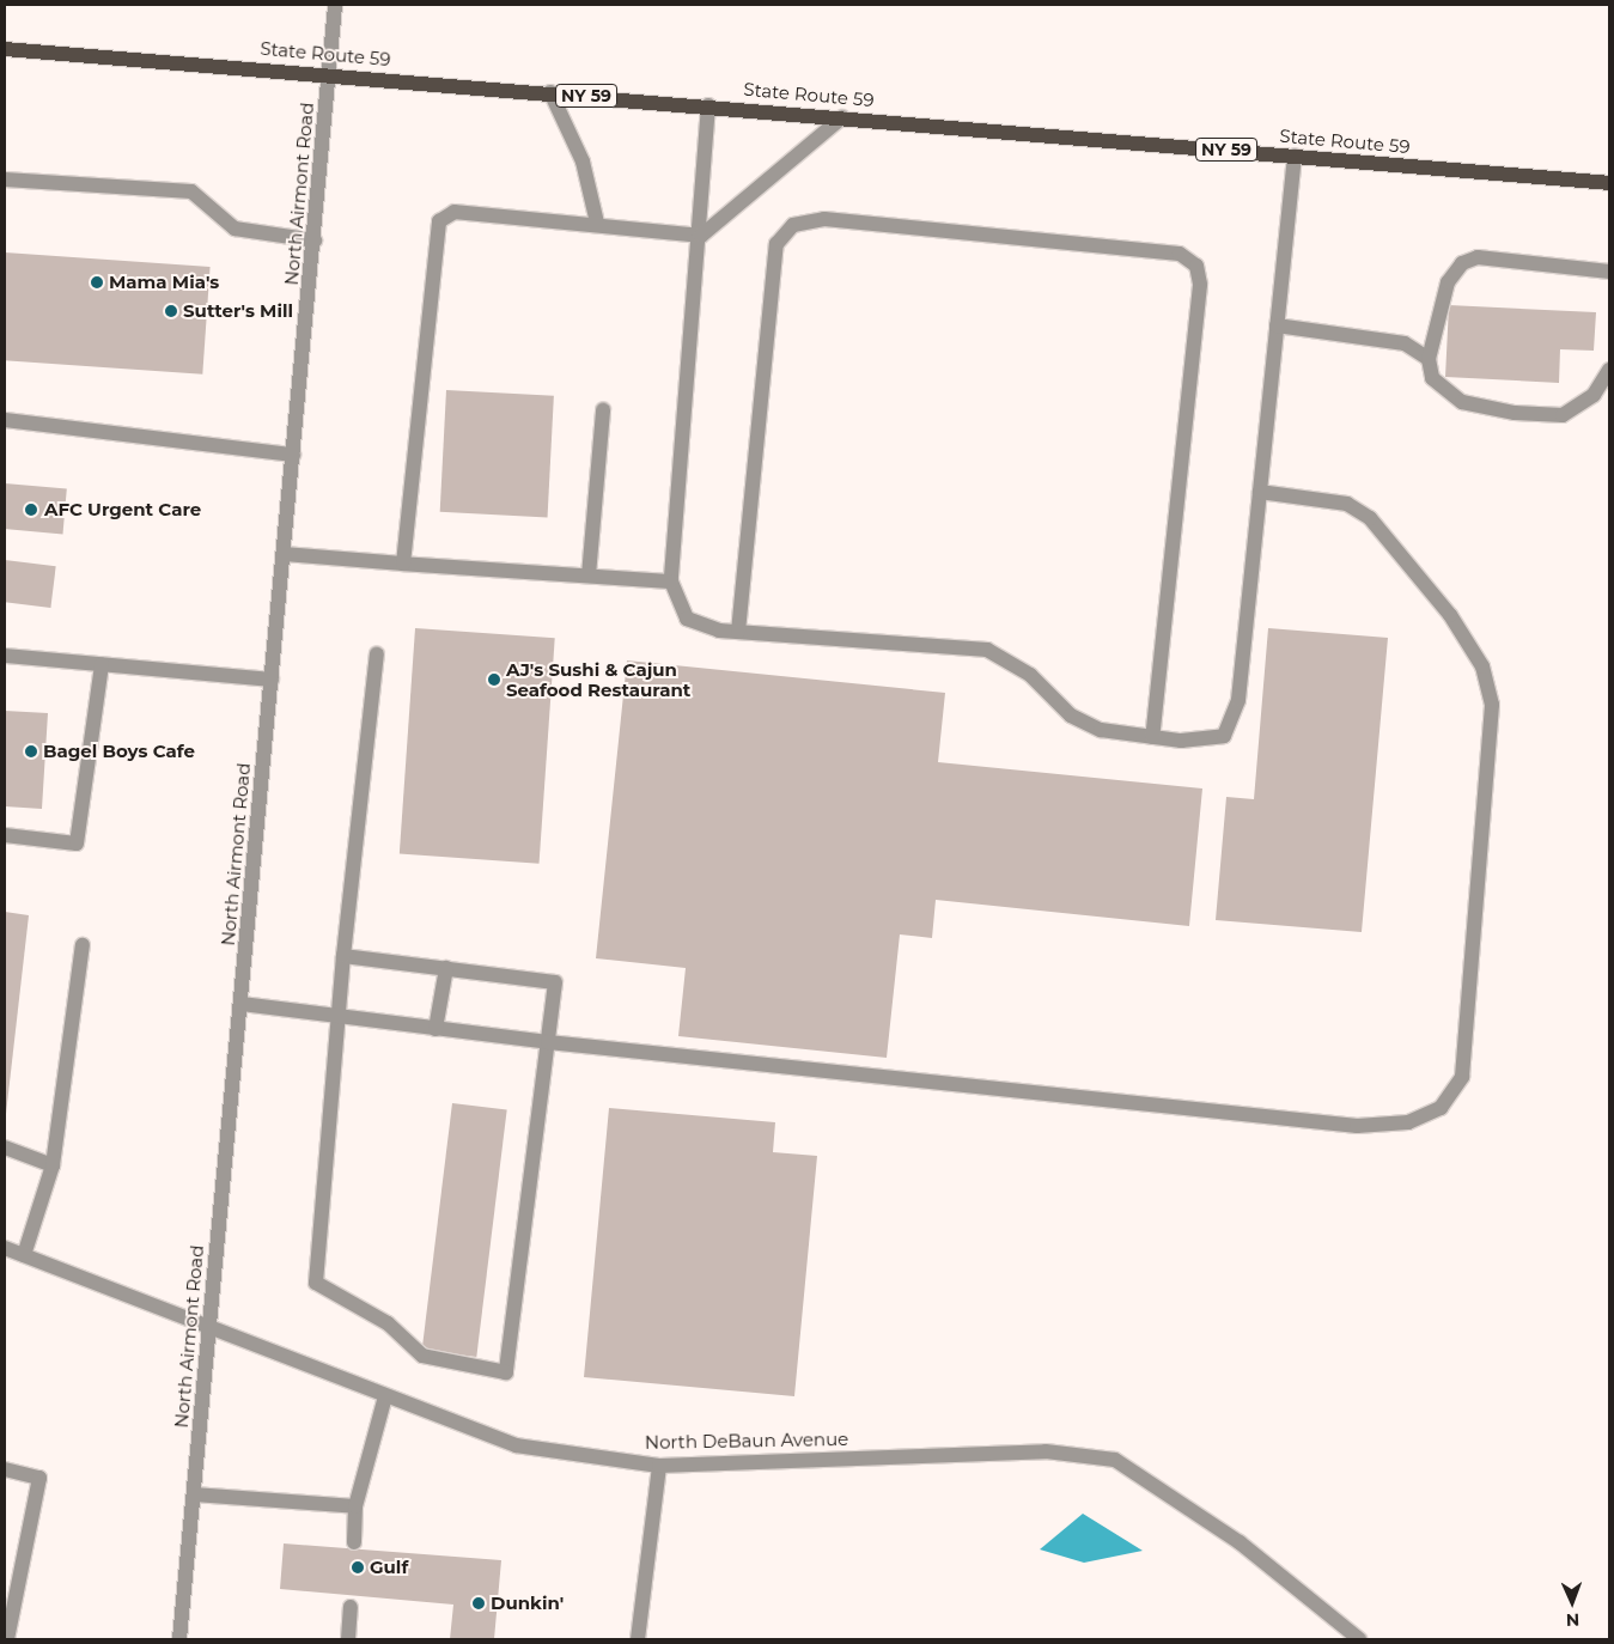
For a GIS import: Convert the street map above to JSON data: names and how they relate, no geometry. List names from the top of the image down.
{
  "streets": {
    "main road": ["State Route 59", "NY 59"],
    "street": ["North Airmont Road", "North DeBaun Avenue"]
  },
  "crossings": [
    ["State Route 59", "North Airmont Road"],
    ["North Airmont Road", "North DeBaun Avenue"]
  ],
  "places": [
    "Mama Mia's",
    "Sutter's Mill",
    "AFC Urgent Care",
    "AJ's Sushi & Cajun Seafood Restaurant",
    "Bagel Boys Cafe",
    "Gulf",
    "Dunkin'"
  ],
  "north": "bottom"
}
